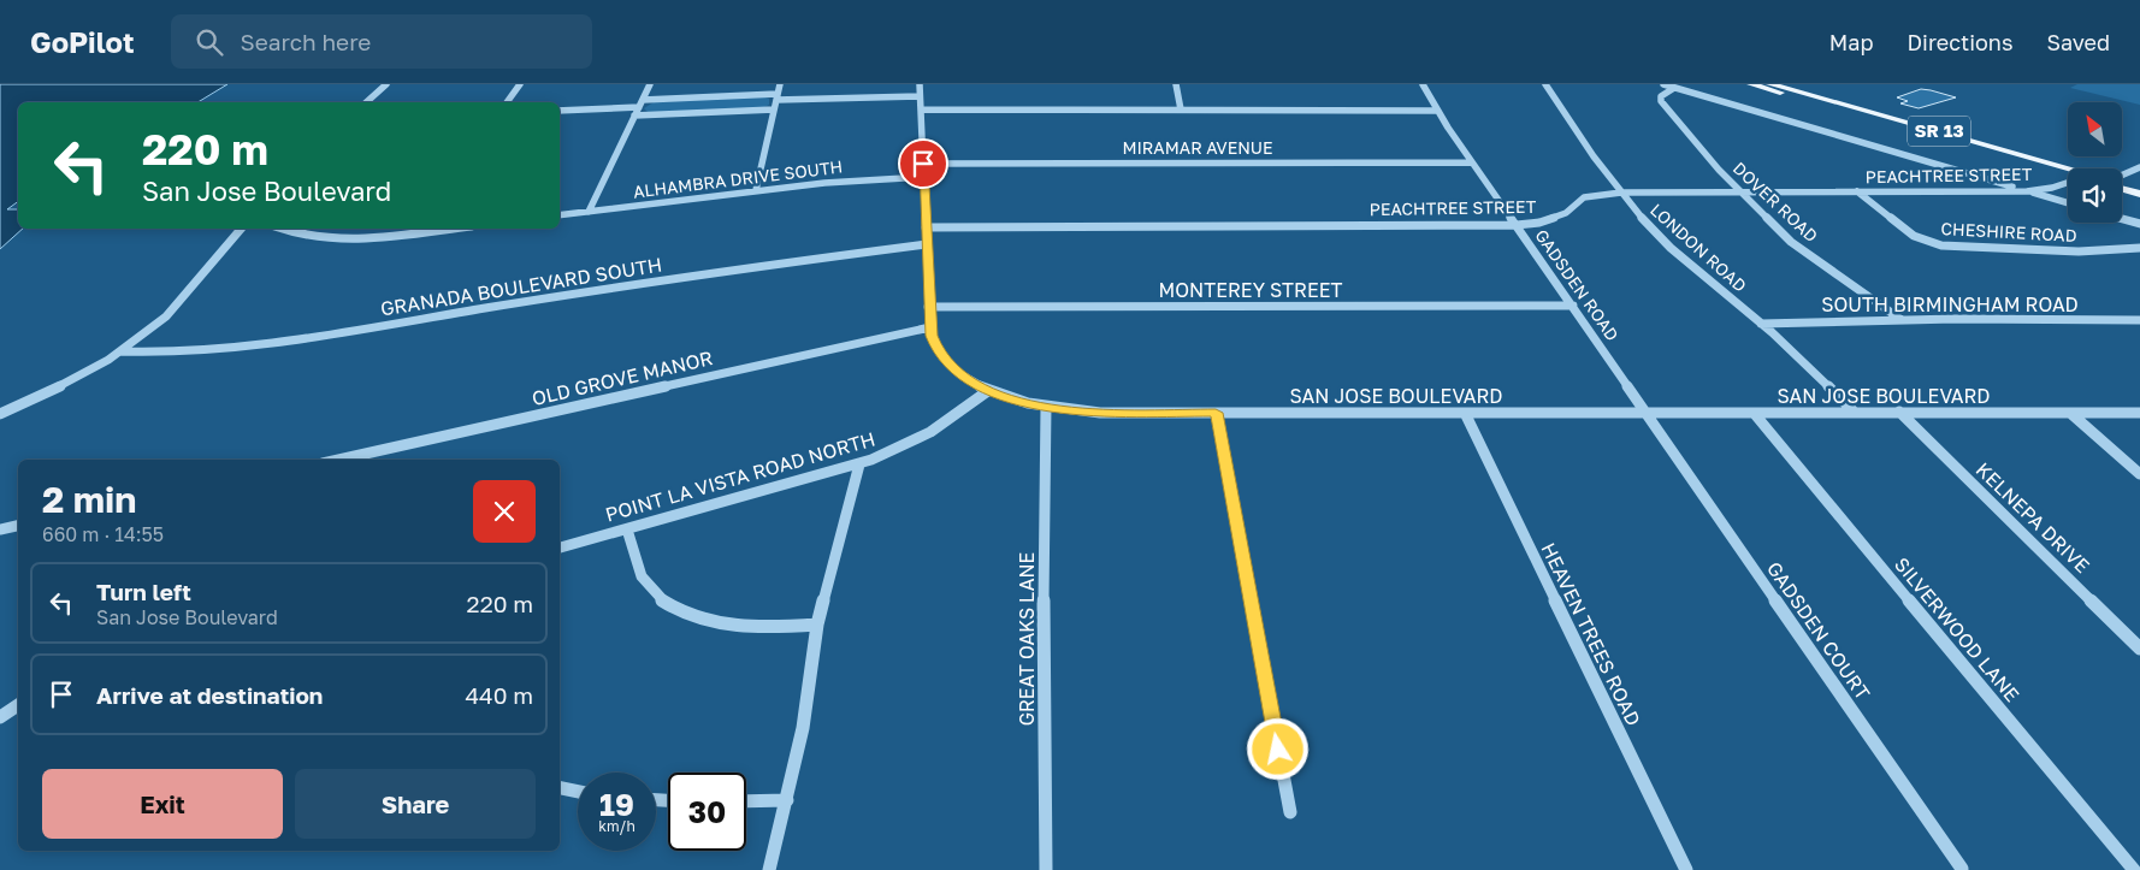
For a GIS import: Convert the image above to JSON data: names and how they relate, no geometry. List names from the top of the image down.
{
  "streets": {
    "main road": ["SR 13"],
    "street": [
      "MIRAMAR AVENUE",
      "PEACHTREE STREET",
      "ALHAMBRA DRIVE SOUTH",
      "DOVER ROAD",
      "CHESHIRE ROAD",
      "LONDON ROAD",
      "GADSDEN ROAD",
      "GRANADA BOULEVARD SOUTH",
      "MONTEREY STREET",
      "SOUTH BIRMINGHAM ROAD",
      "OLD GROVE MANOR",
      "SAN JOSE BOULEVARD",
      "POINT LA VISTA ROAD NORTH",
      "KELNEPA DRIVE",
      "SILVERWOOD LANE",
      "GADSDEN COURT",
      "HEAVEN TREES ROAD",
      "GREAT OAKS LANE"
    ]
  },
  "crossings": [
    ["MIRAMAR AVENUE", "GADSDEN ROAD"],
    ["MIRAMAR AVENUE", "SAN JOSE BOULEVARD"],
    ["PEACHTREE STREET", "DOVER ROAD"],
    ["PEACHTREE STREET", "CHESHIRE ROAD"],
    ["PEACHTREE STREET", "LONDON ROAD"],
    ["PEACHTREE STREET", "GADSDEN ROAD"],
    ["PEACHTREE STREET", "SAN JOSE BOULEVARD"],
    ["ALHAMBRA DRIVE SOUTH", "SAN JOSE BOULEVARD"],
    ["DOVER ROAD", "SOUTH BIRMINGHAM ROAD"],
    ["LONDON ROAD", "SOUTH BIRMINGHAM ROAD"],
    ["LONDON ROAD", "SAN JOSE BOULEVARD"],
    ["GADSDEN ROAD", "MONTEREY STREET"],
    ["GADSDEN ROAD", "SAN JOSE BOULEVARD"],
    ["GADSDEN ROAD", "GADSDEN COURT"],
    ["GRANADA BOULEVARD SOUTH", "SAN JOSE BOULEVARD"],
    ["MONTEREY STREET", "SAN JOSE BOULEVARD"],
    ["OLD GROVE MANOR", "SAN JOSE BOULEVARD"],
    ["SAN JOSE BOULEVARD", "POINT LA VISTA ROAD NORTH"],
    ["SAN JOSE BOULEVARD", "KELNEPA DRIVE"],
    ["SAN JOSE BOULEVARD", "SILVERWOOD LANE"],
    ["SAN JOSE BOULEVARD", "GADSDEN COURT"],
    ["SAN JOSE BOULEVARD", "HEAVEN TREES ROAD"],
    ["SAN JOSE BOULEVARD", "GREAT OAKS LANE"]
  ],
  "north": "top left",
  "page": {
    "header": "GoPilot",
    "search": "Search here",
    "nav": ["Map", "Directions", "Saved"],
    "turn": ["220 m", "San Jose Boulevard"],
    "heading": ["2 min", "660 m · 14:55"],
    "list": [
      {
        "name": "Turn left",
        "note": "San Jose Boulevard",
        "value": "220 m"
      },
      {
        "name": "Arrive at destination",
        "value": "440 m"
      }
    ],
    "buttons": ["Exit", "Share"],
    "speed": "19 km/h",
    "limit": "30"
  }
}
